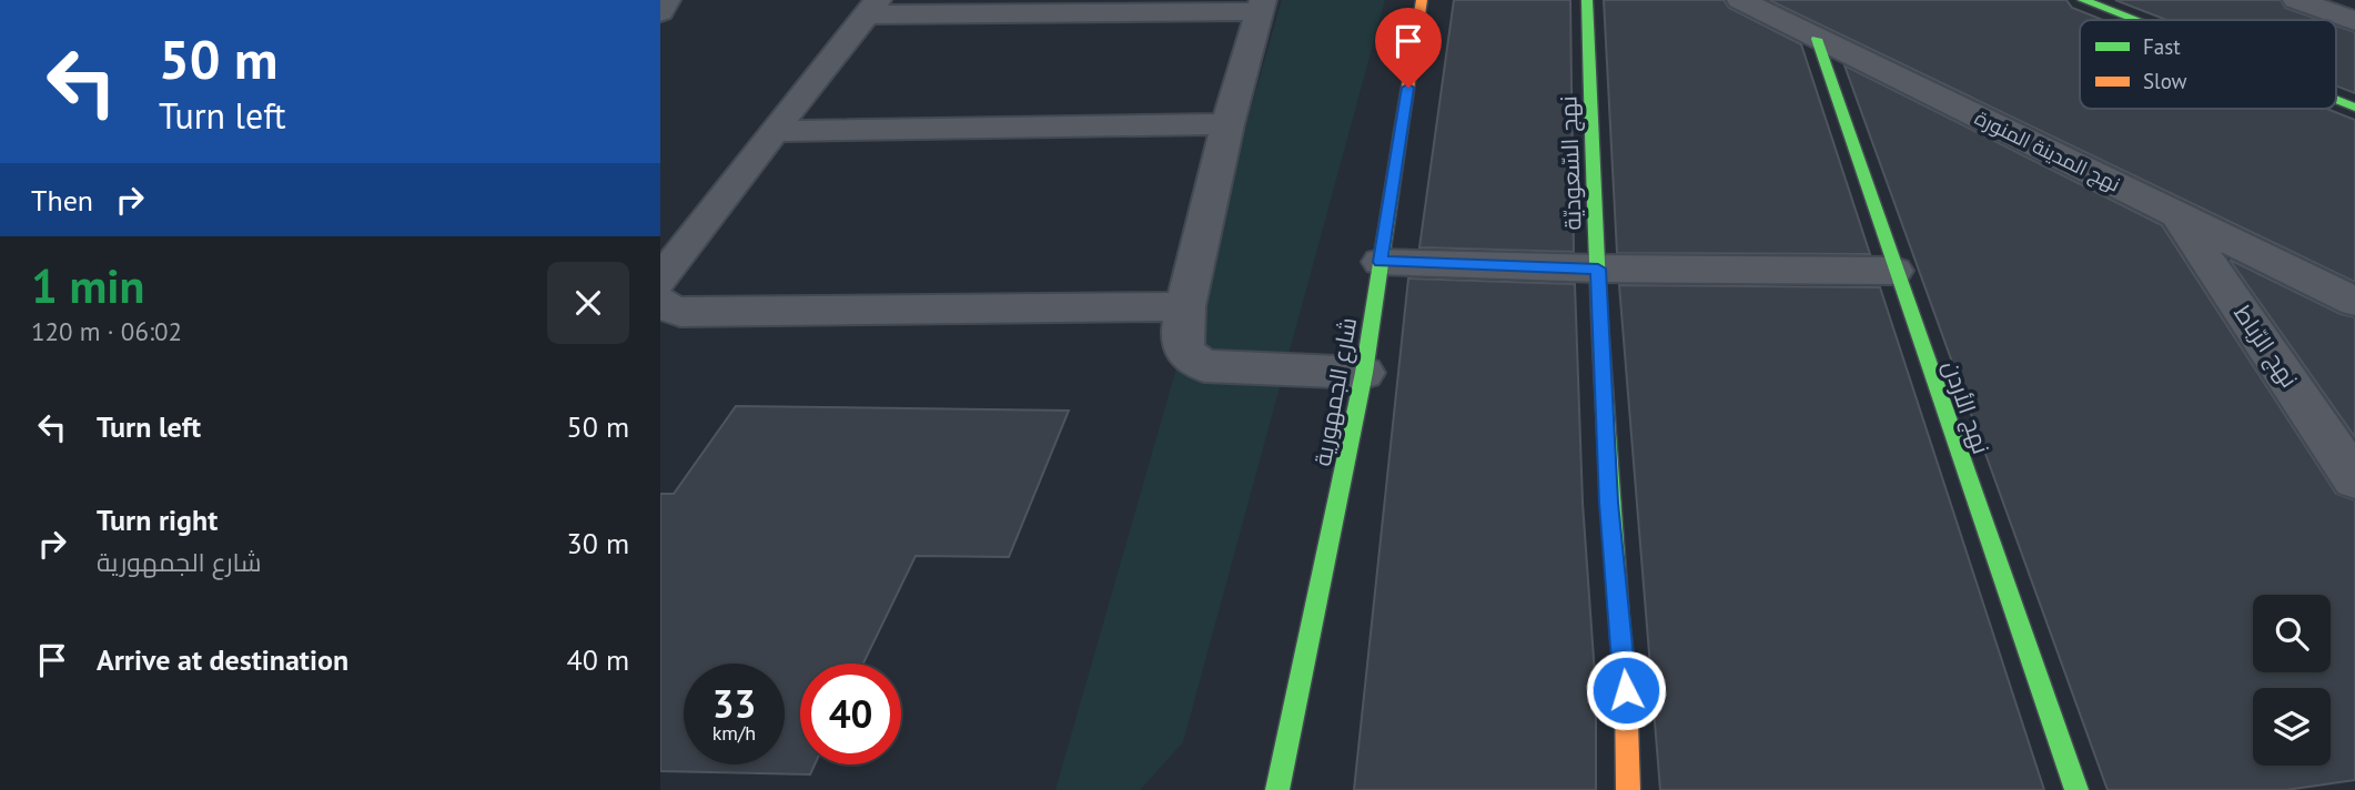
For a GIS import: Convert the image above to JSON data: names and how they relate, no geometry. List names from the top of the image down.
{
  "streets": {
    "street": [
      "نهج المدينة المنورة",
      "نهج السّعوديّة",
      "نهج الرّباط",
      "شارع الجمهورية",
      "نهج الأردن"
    ]
  },
  "crossings": [
    ["نهج المدينة المنورة", "نهج الرّباط"],
    ["نهج المدينة المنورة", "نهج الأردن"]
  ],
  "legend": ["Fast", "Slow"],
  "page": {
    "turn": ["50 m", "Turn left"],
    "then": "Then",
    "heading": ["1 min", "120 m · 06:02"],
    "list": [
      {
        "name": "Turn left",
        "value": "50 m"
      },
      {
        "name": "Turn right",
        "note": "شارع الجمهورية",
        "value": "30 m"
      },
      {
        "name": "Arrive at destination",
        "value": "40 m"
      }
    ],
    "speed": "33 km/h",
    "limit": "40"
  }
}
